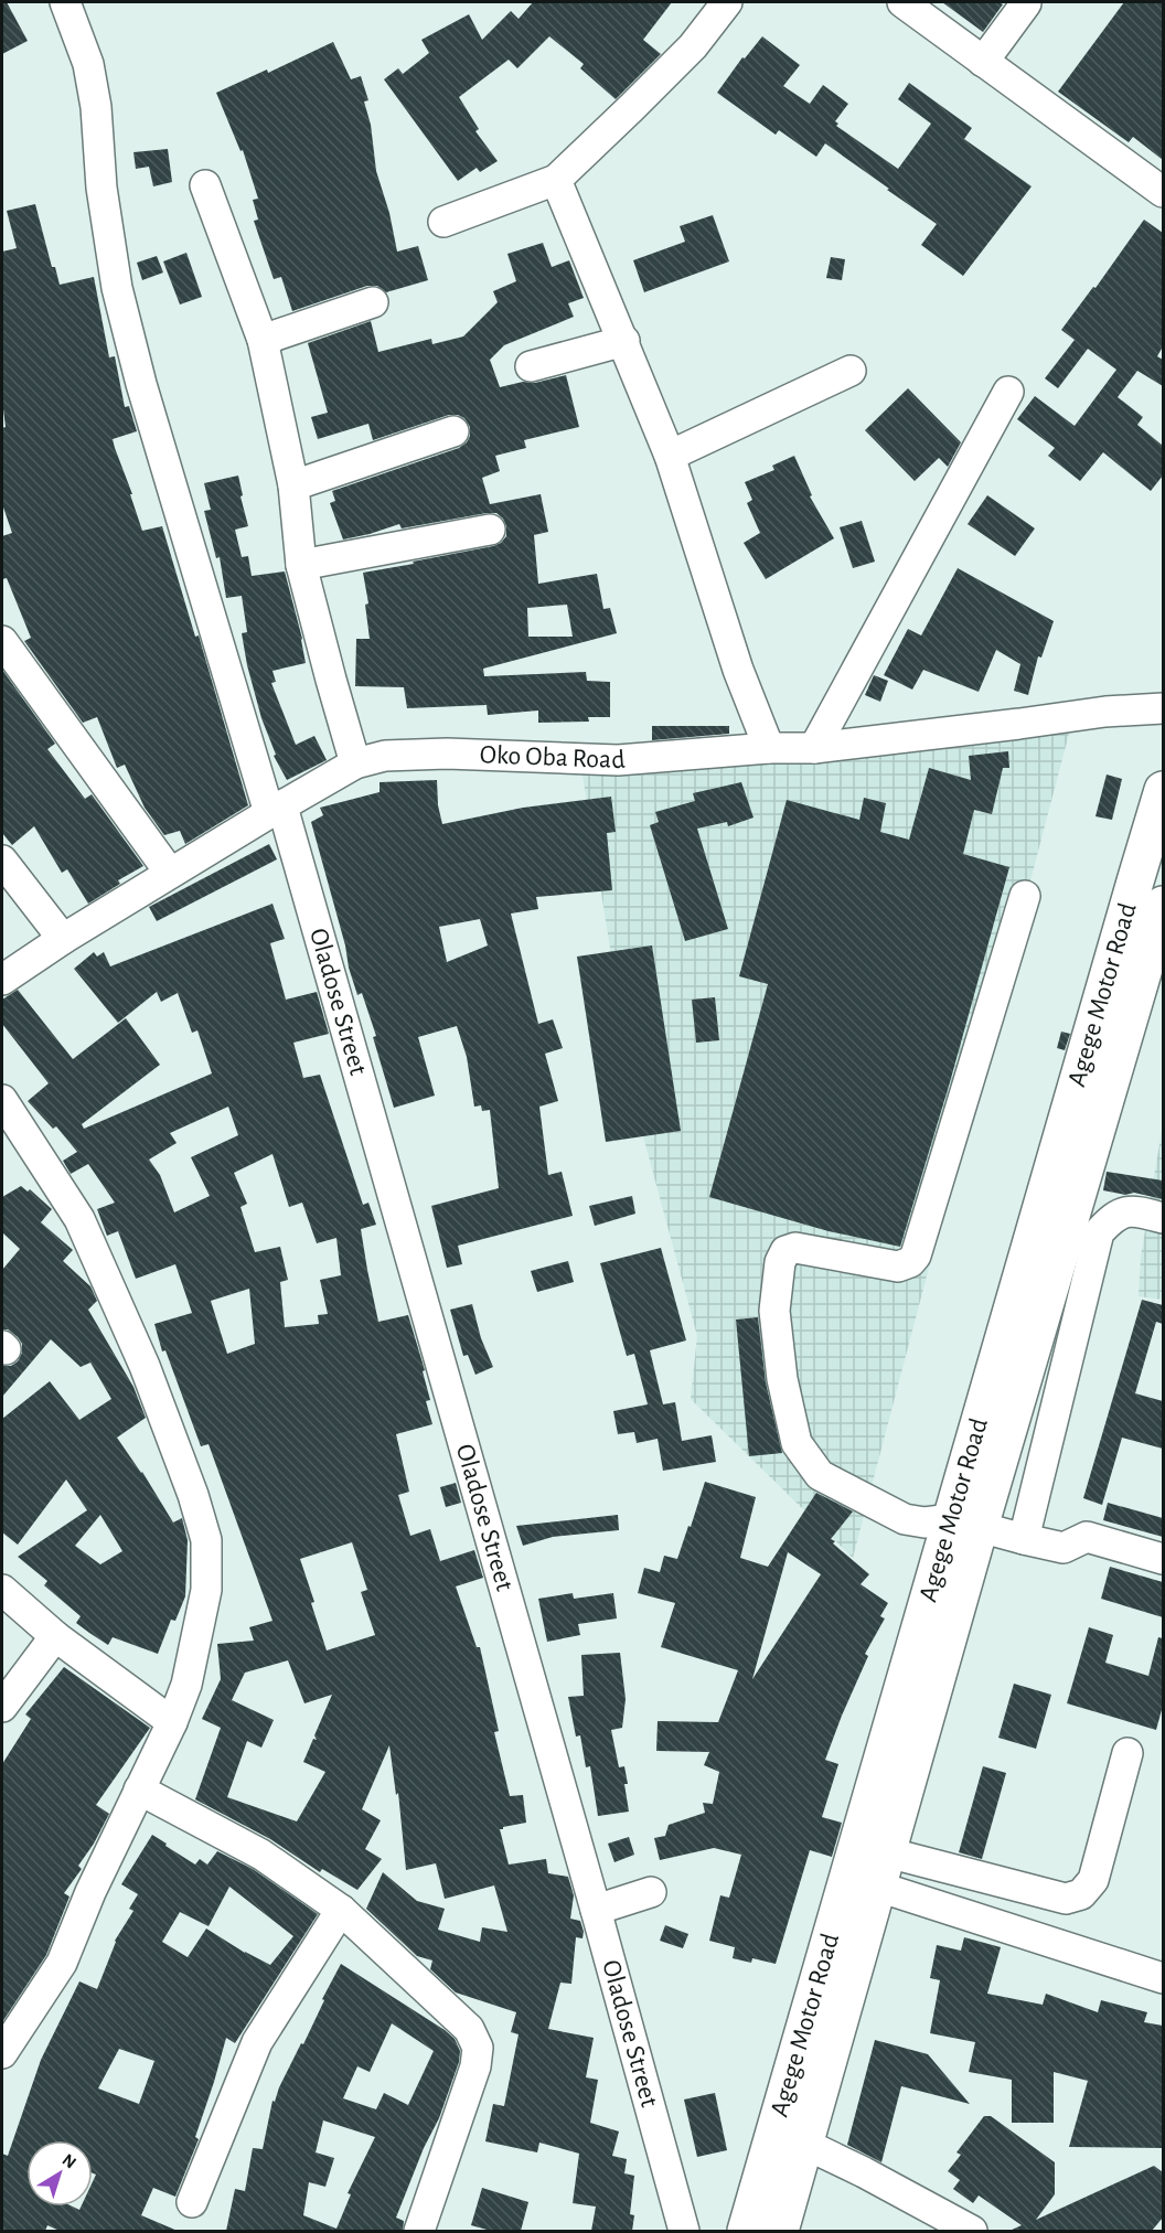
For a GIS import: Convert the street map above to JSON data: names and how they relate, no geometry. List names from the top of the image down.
{
  "streets": {
    "main road": ["Agege Motor Road"],
    "street": ["Oko Oba Road", "Oladose Street"]
  },
  "crossings": [
    ["Oko Oba Road", "Oladose Street"]
  ],
  "north": "top right"
}
